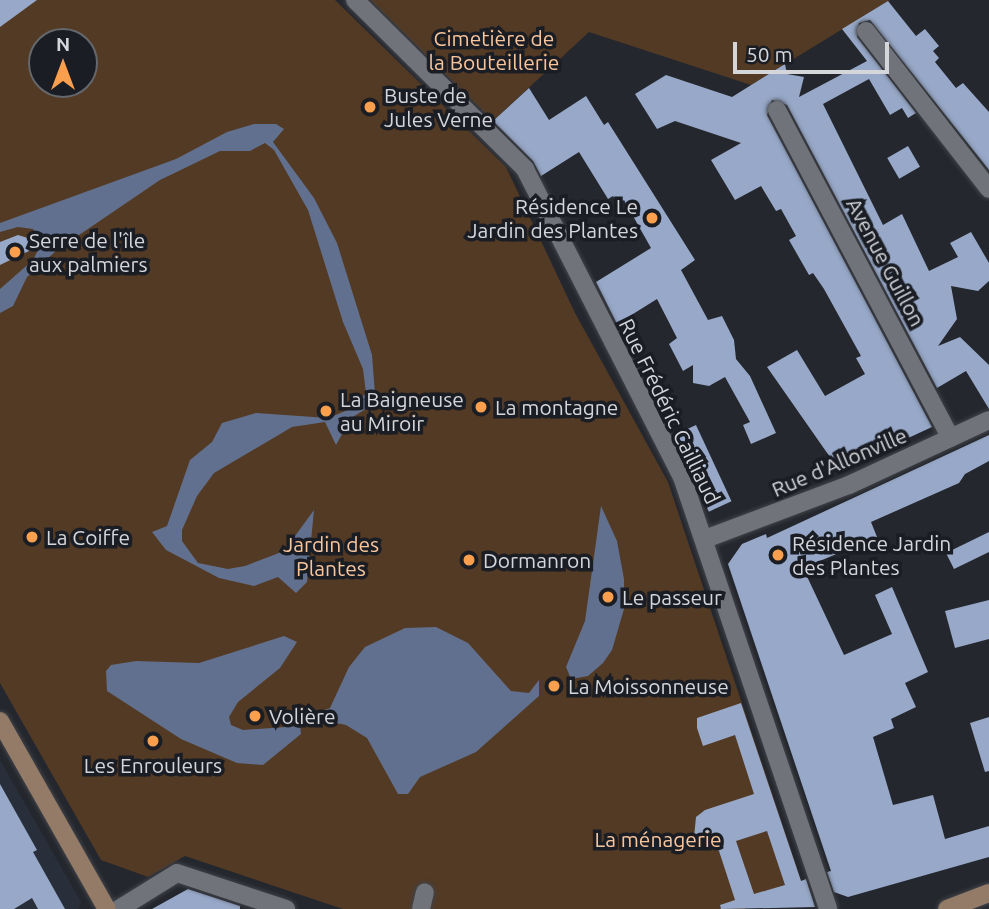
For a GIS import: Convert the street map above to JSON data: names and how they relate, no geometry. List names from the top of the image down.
{
  "streets": {
    "street": ["Avenue Guillon", "Rue Frédéric Cailliaud", "Rue d'Allonville"]
  },
  "crossings": [
    ["Avenue Guillon", "Rue d'Allonville"],
    ["Rue Frédéric Cailliaud", "Rue d'Allonville"]
  ],
  "parks": ["Cimetière de la Bouteillerie", "Jardin des Plantes", "La ménagerie"],
  "places": [
    "Buste de Jules Verne",
    "Résidence Le Jardin des Plantes",
    "Serre de l'île aux palmiers",
    "La montagne",
    "La Baigneuse au Miroir",
    "La Coiffe",
    "Résidence Jardin des Plantes",
    "Dormanron",
    "Le passeur",
    "La Moissonneuse",
    "Volière",
    "Les Enrouleurs"
  ],
  "scale_bar": "50 m",
  "north": "top"
}
